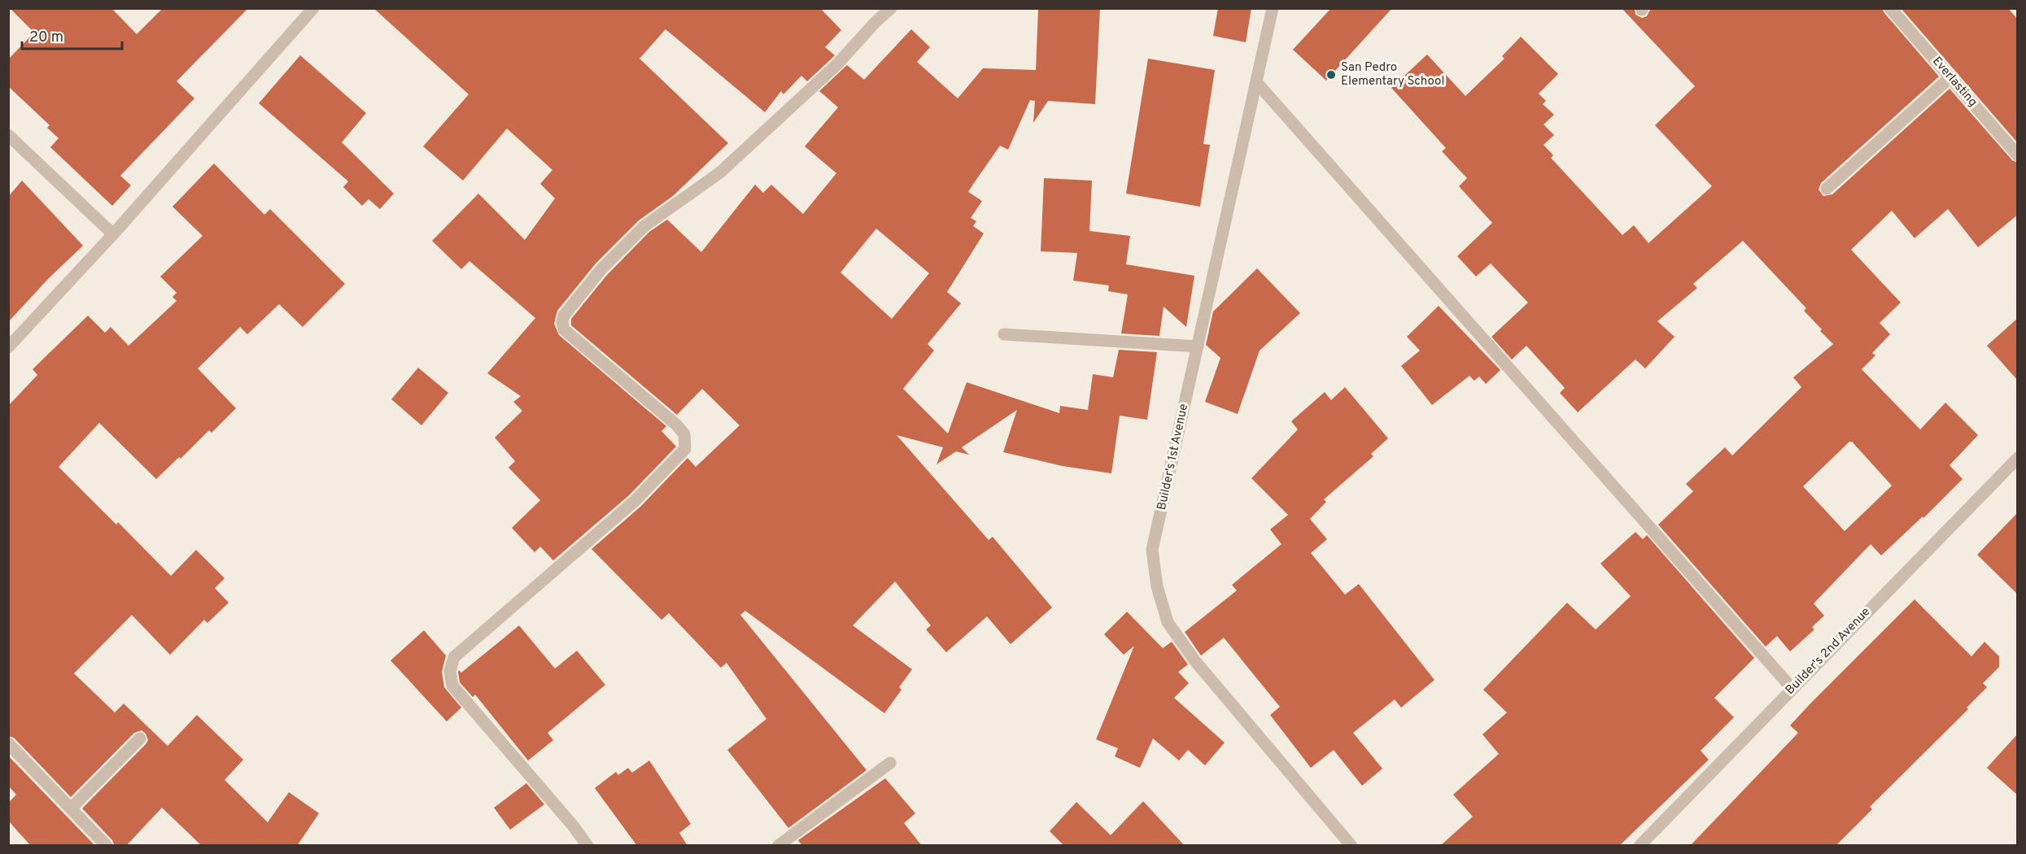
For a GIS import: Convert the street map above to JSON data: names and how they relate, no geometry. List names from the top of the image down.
{
  "streets": {
    "street": ["Everlasting", "Builder's 1st Avenue", "Builder's 2nd Avenue"]
  },
  "places": ["San Pedro Elementary School"],
  "scale_bar": "20 m"
}
